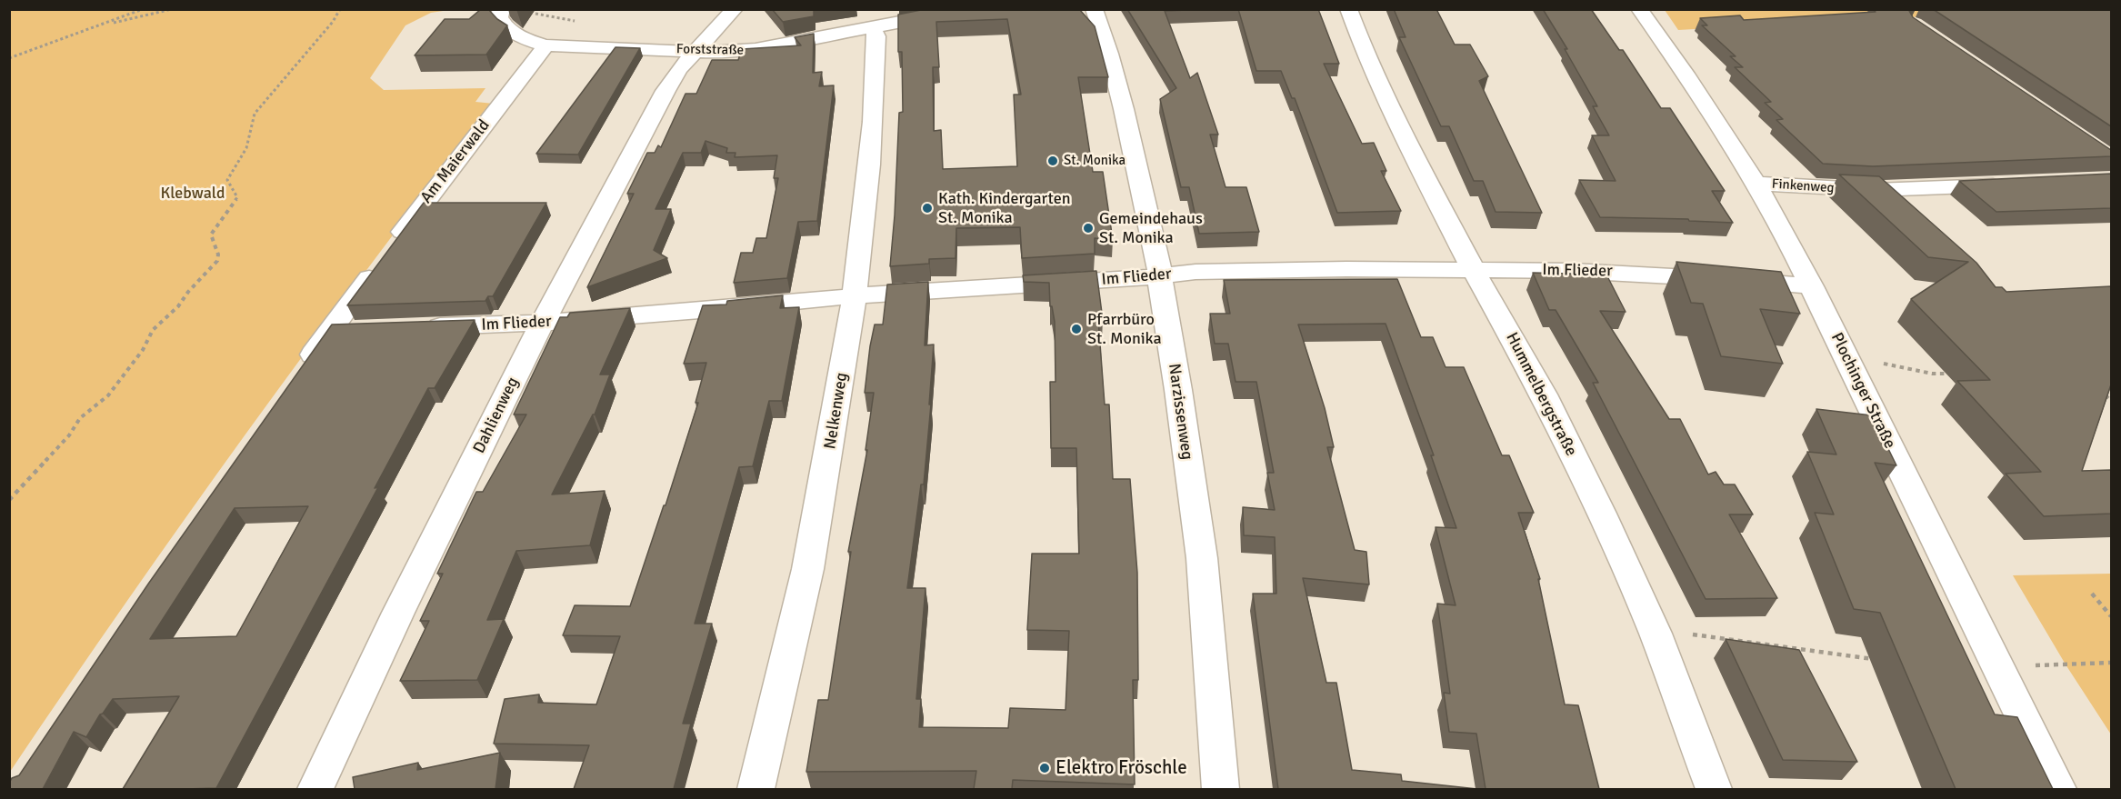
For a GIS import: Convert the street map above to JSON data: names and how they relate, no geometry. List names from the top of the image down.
{
  "streets": {
    "street": [
      "Forststraße",
      "Am Maierwald",
      "Finkenweg",
      "Im Flieder",
      "Plochinger Straße",
      "Hummelbergstraße",
      "Nelkenweg",
      "Narzissenweg",
      "Dahlienweg"
    ]
  },
  "crossings": [
    ["Forststraße", "Am Maierwald"],
    ["Forststraße", "Nelkenweg"],
    ["Forststraße", "Dahlienweg"],
    ["Finkenweg", "Plochinger Straße"],
    ["Im Flieder", "Plochinger Straße"],
    ["Im Flieder", "Hummelbergstraße"],
    ["Im Flieder", "Nelkenweg"],
    ["Im Flieder", "Narzissenweg"],
    ["Im Flieder", "Dahlienweg"]
  ],
  "parks": ["Klebwald"],
  "places": [
    "St. Monika",
    "Kath. Kindergarten St. Monika",
    "Gemeindehaus St. Monika",
    "Pfarrbüro St. Monika",
    "Elektro Fröschle"
  ]
}
